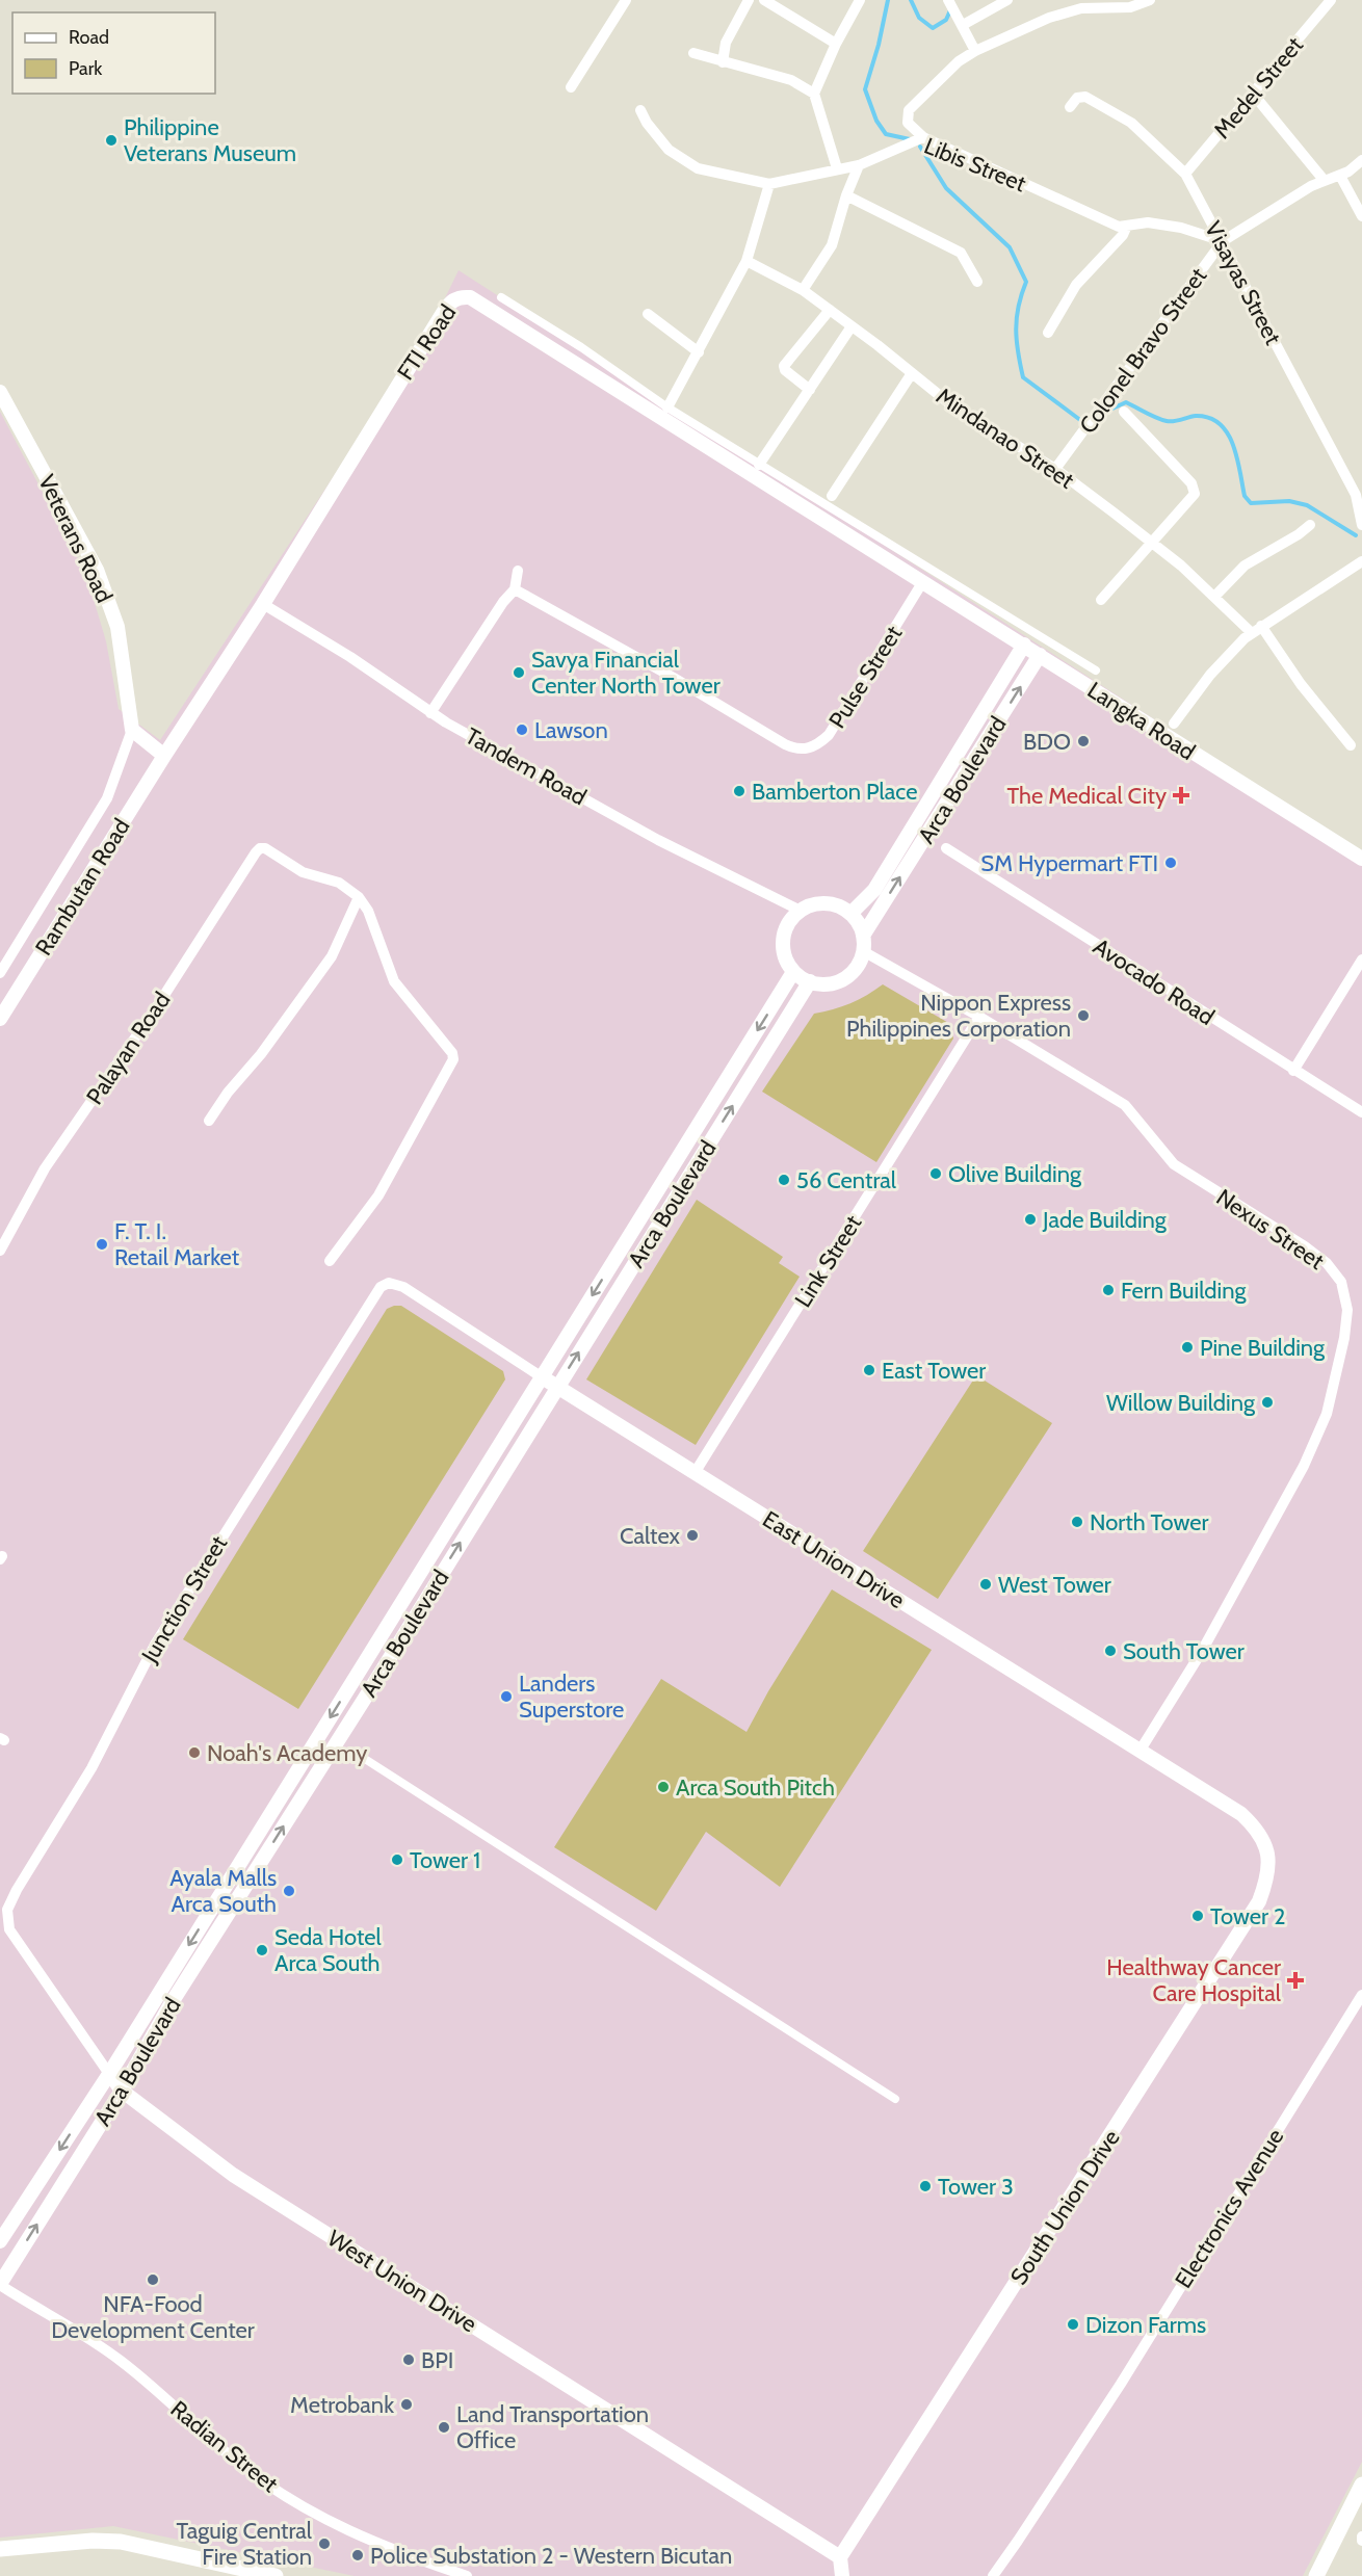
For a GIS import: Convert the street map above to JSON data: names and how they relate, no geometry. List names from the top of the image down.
{
  "streets": {
    "street": [
      "Medel Street",
      "Libis Street",
      "Visayas Street",
      "FTI Road",
      "Colonel Bravo Street",
      "Mindanao Street",
      "Veterans Road",
      "Pulse Street",
      "Langka Road",
      "Tandem Road",
      "Arca Boulevard",
      "Rambutan Road",
      "Avocado Road",
      "Palayan Road",
      "Nexus Street",
      "Link Street",
      "East Union Drive",
      "Junction Street",
      "South Union Drive",
      "Electronics Avenue",
      "West Union Drive",
      "Radian Street"
    ]
  },
  "crossings": [
    ["Medel Street", "Visayas Street"],
    ["Libis Street", "Visayas Street"],
    ["Libis Street", "Colonel Bravo Street"],
    ["Visayas Street", "Colonel Bravo Street"],
    ["FTI Road", "Pulse Street"],
    ["FTI Road", "Langka Road"],
    ["FTI Road", "Tandem Road"],
    ["FTI Road", "Rambutan Road"],
    ["Colonel Bravo Street", "Mindanao Street"],
    ["Pulse Street", "Langka Road"],
    ["Langka Road", "Arca Boulevard"],
    ["Tandem Road", "Arca Boulevard"],
    ["Tandem Road", "Nexus Street"],
    ["Arca Boulevard", "Nexus Street"],
    ["Arca Boulevard", "East Union Drive"],
    ["Arca Boulevard", "West Union Drive"],
    ["Arca Boulevard", "Radian Street"],
    ["Nexus Street", "Link Street"],
    ["Nexus Street", "East Union Drive"],
    ["Link Street", "East Union Drive"],
    ["East Union Drive", "Junction Street"],
    ["East Union Drive", "South Union Drive"],
    ["Junction Street", "West Union Drive"],
    ["South Union Drive", "West Union Drive"]
  ],
  "places": {
    "other": [
      "Philippine Veterans Museum",
      "Savya Financial Center North Tower",
      "Lawson",
      "BDO",
      "Bamberton Place",
      "SM Hypermart FTI",
      "Nippon Express Philippines Corporation",
      "Olive Building",
      "56 Central",
      "Jade Building",
      "F. T. I. Retail Market",
      "Fern Building",
      "Pine Building",
      "East Tower",
      "Willow Building",
      "North Tower",
      "Caltex",
      "West Tower",
      "South Tower",
      "Landers Superstore",
      "Noah's Academy",
      "Arca South Pitch",
      "Tower 1",
      "Ayala Malls Arca South",
      "Tower 2",
      "Seda Hotel Arca South",
      "Tower 3",
      "NFA-Food Development Center",
      "Dizon Farms",
      "BPI",
      "Metrobank",
      "Land Transportation Office",
      "Taguig Central Fire Station",
      "Police Substation 2 - Western Bicutan"
    ],
    "health": ["The Medical City", "Healthway Cancer Care Hospital"]
  },
  "legend": ["Road", "Park"]
}
